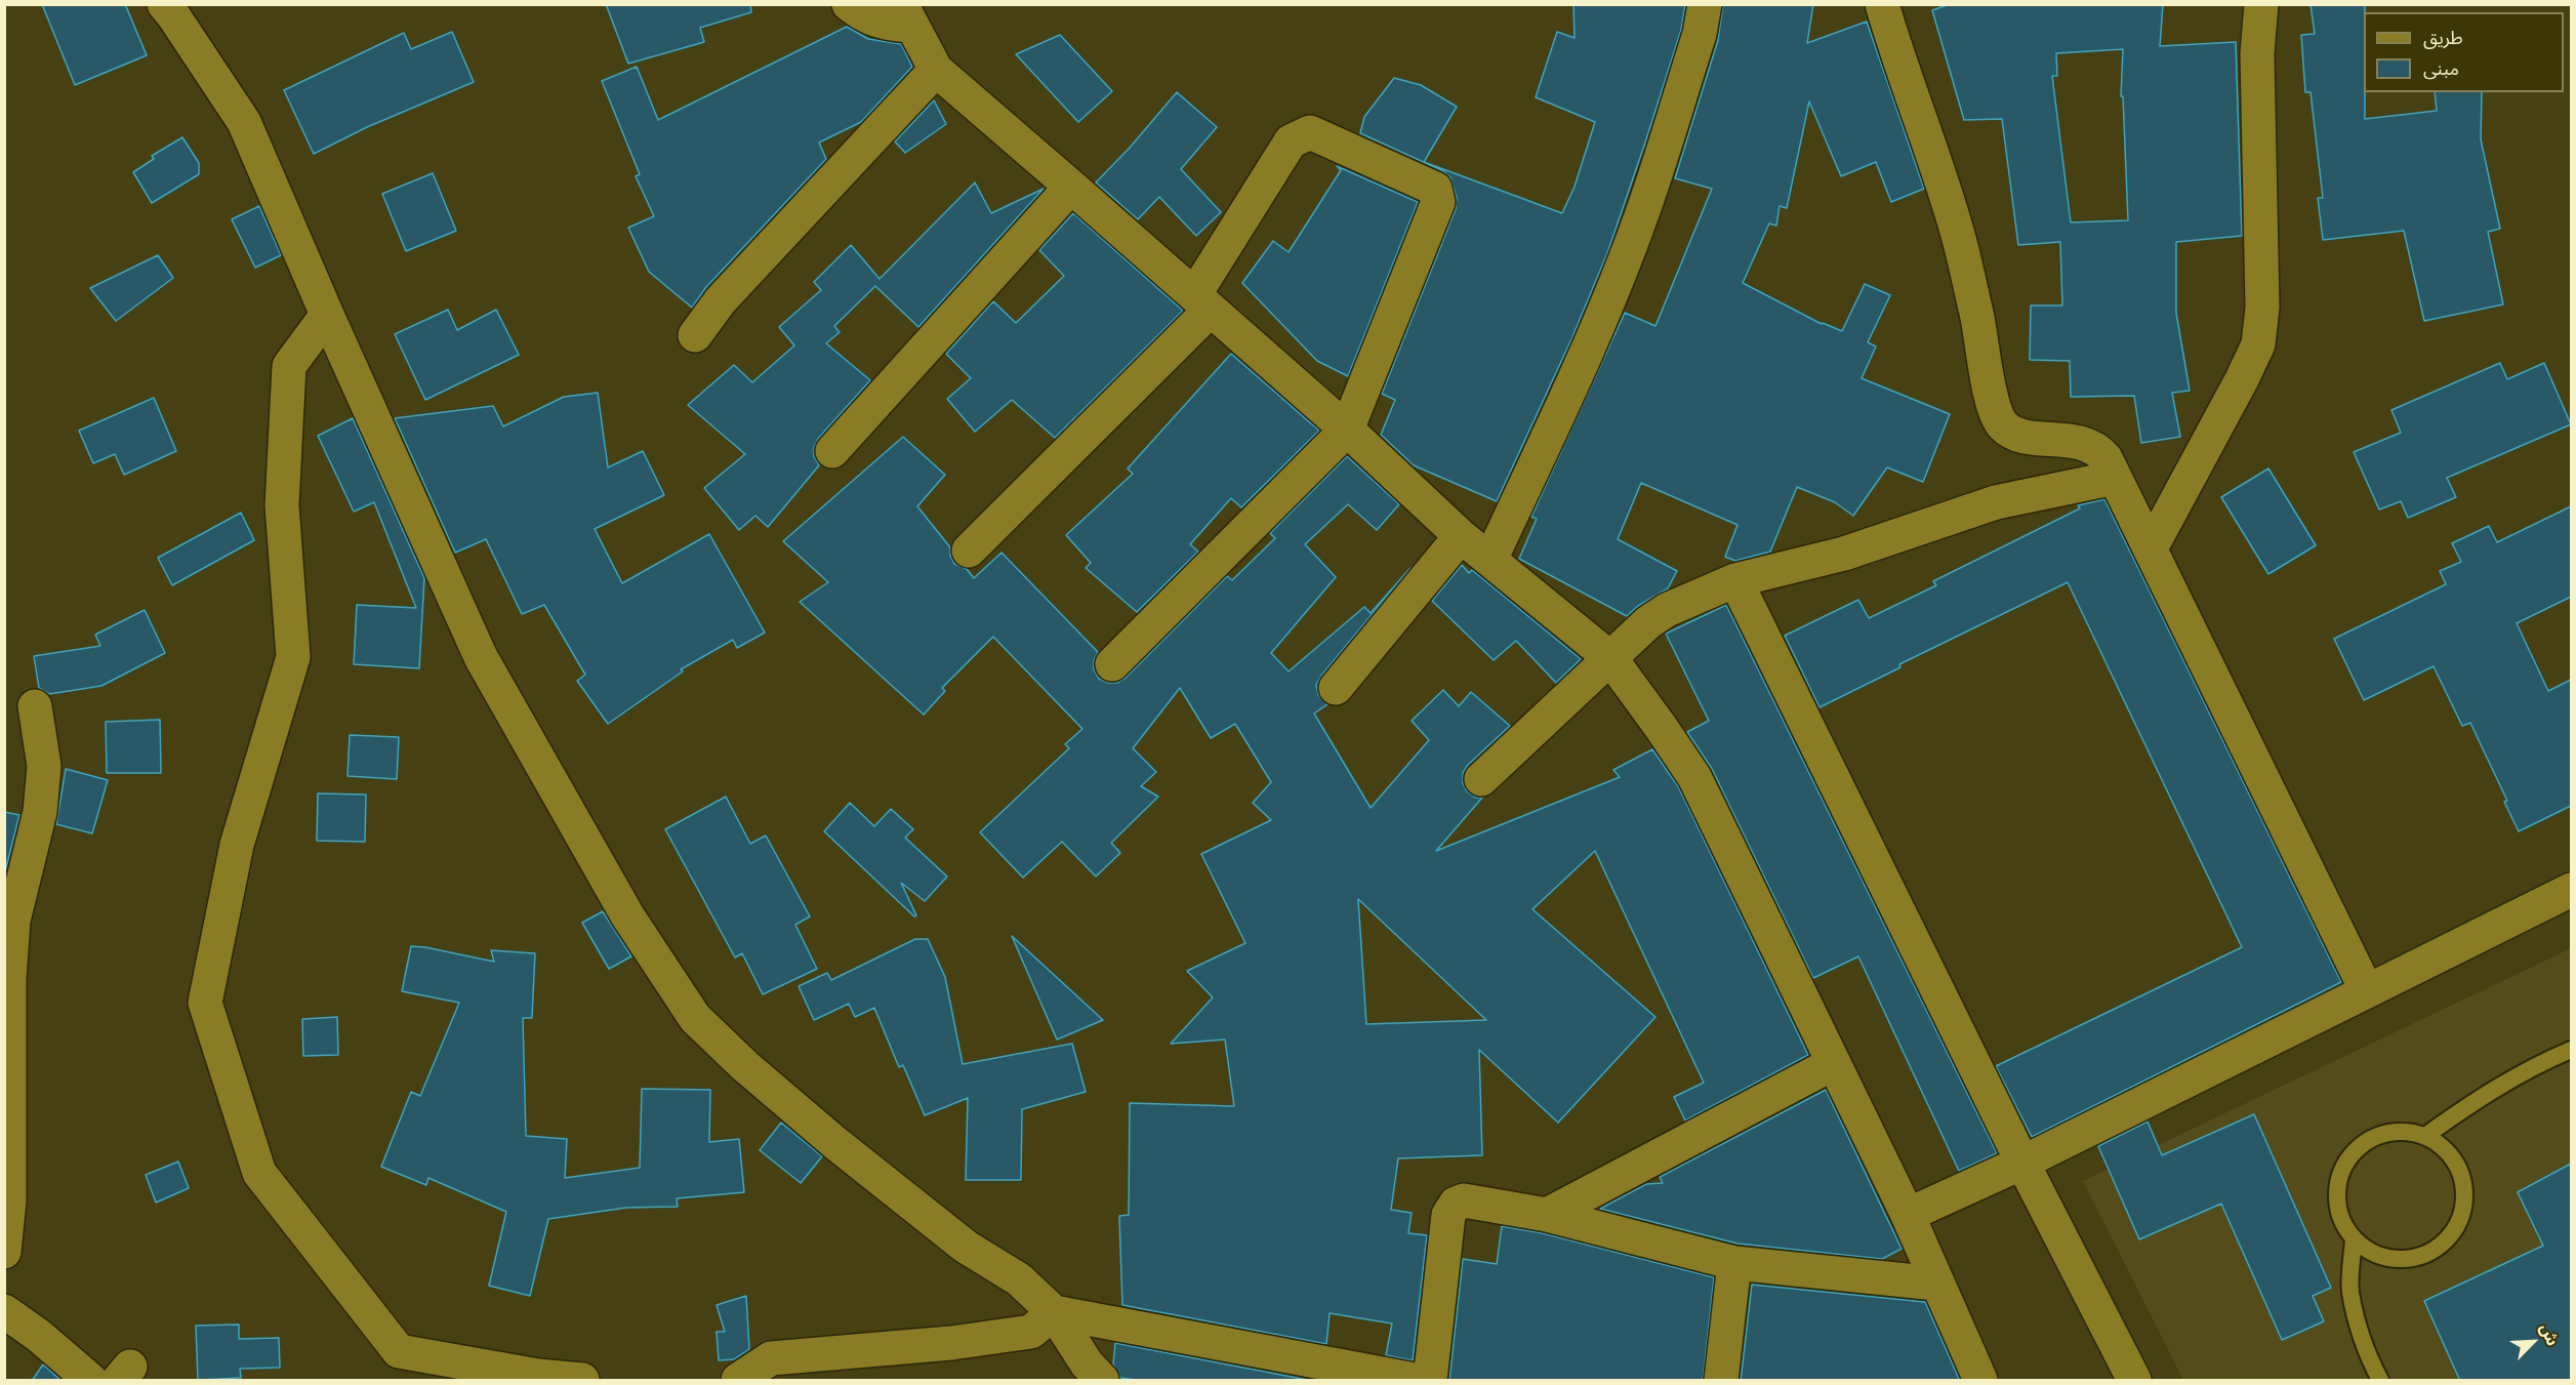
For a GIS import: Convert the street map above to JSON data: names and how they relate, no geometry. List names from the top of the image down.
{
  "legend": ["طريق", "مبنى"],
  "north": "top right"
}
